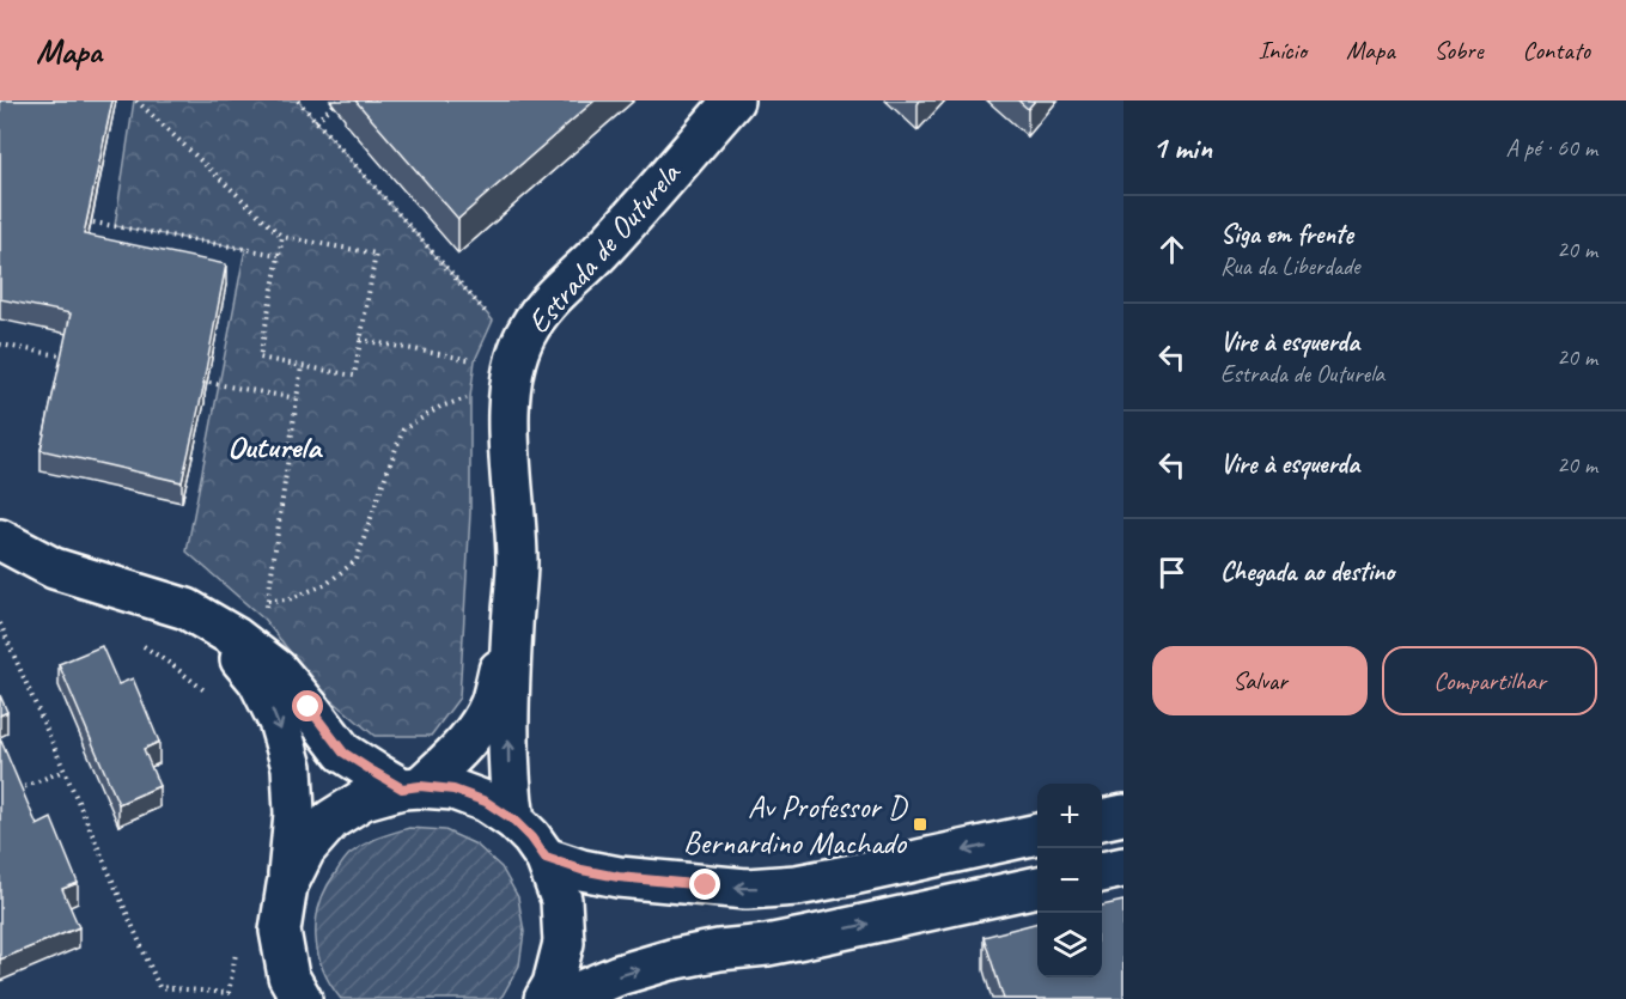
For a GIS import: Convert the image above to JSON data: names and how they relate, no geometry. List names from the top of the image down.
{
  "streets": {
    "street": ["Estrada de Outurela"]
  },
  "districts": ["Outurela"],
  "places": {
    "transit": ["Av Professor D Bernardino Machado"]
  },
  "page": {
    "header": "Mapa",
    "nav": [
      "Início",
      "Mapa",
      "Sobre",
      "Contato"
    ],
    "heading": ["1 min", "A pé · 60 m"],
    "list": [
      ["Siga em frente", "Rua da Liberdade", "20 m"],
      ["Vire à esquerda", "Estrada de Outurela", "20 m"],
      ["Vire à esquerda", "20 m"],
      "Chegada ao destino"
    ],
    "buttons": ["Salvar", "Compartilhar"],
    "map_buttons": ["+", "−"]
  }
}
